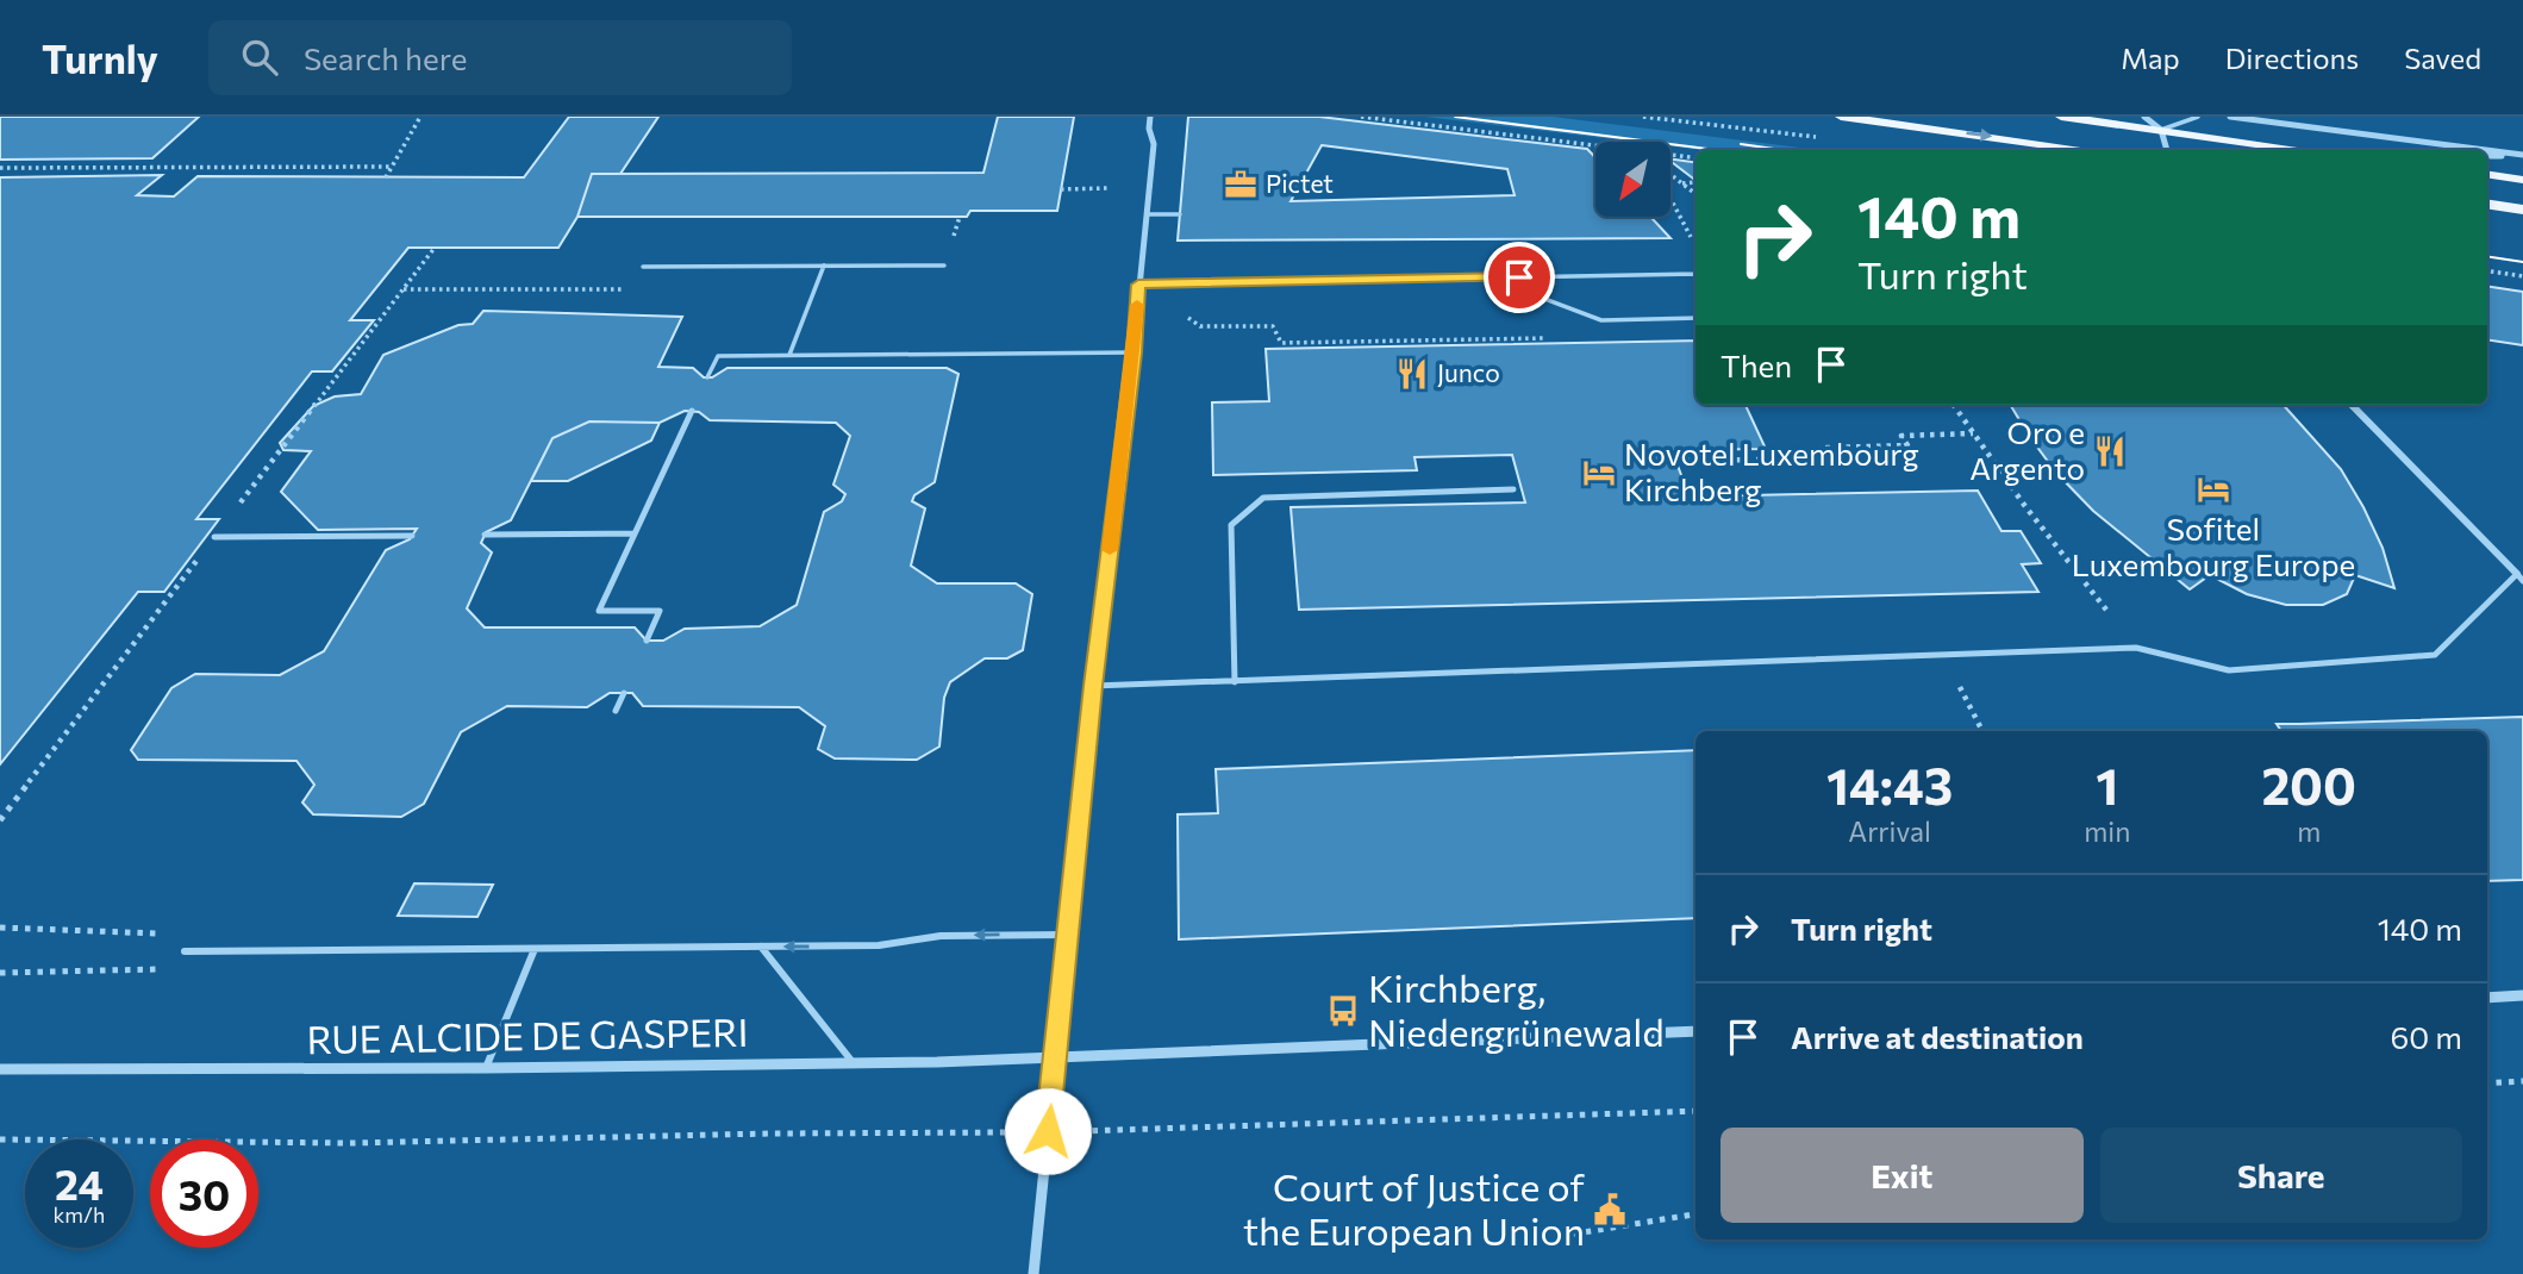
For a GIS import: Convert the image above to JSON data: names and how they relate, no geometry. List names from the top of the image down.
{
  "streets": {
    "street": ["RUE ALCIDE DE GASPERI"]
  },
  "places": {
    "office": ["Pictet"],
    "restaurant": ["Junco", "Oro e Argento"],
    "hotel": ["Novotel Luxembourg Kirchberg", "Sofitel Luxembourg Europe"],
    "bus stop": ["Kirchberg, Niedergrünewald"],
    "public building": ["Court of Justice of the European Union"]
  },
  "north": "bottom left",
  "page": {
    "header": "Turnly",
    "search": "Search here",
    "nav": ["Map", "Directions", "Saved"],
    "turn": ["140 m", "Turn right"],
    "then": "Then",
    "eta": [
      "14:43",
      "Arrival",
      "1",
      "min",
      "200",
      "m"
    ],
    "list": [
      {
        "name": "Turn right",
        "value": "140 m"
      },
      {
        "name": "Arrive at destination",
        "value": "60 m"
      }
    ],
    "buttons": ["Exit", "Share"],
    "speed": "24 km/h",
    "limit": "30"
  }
}
